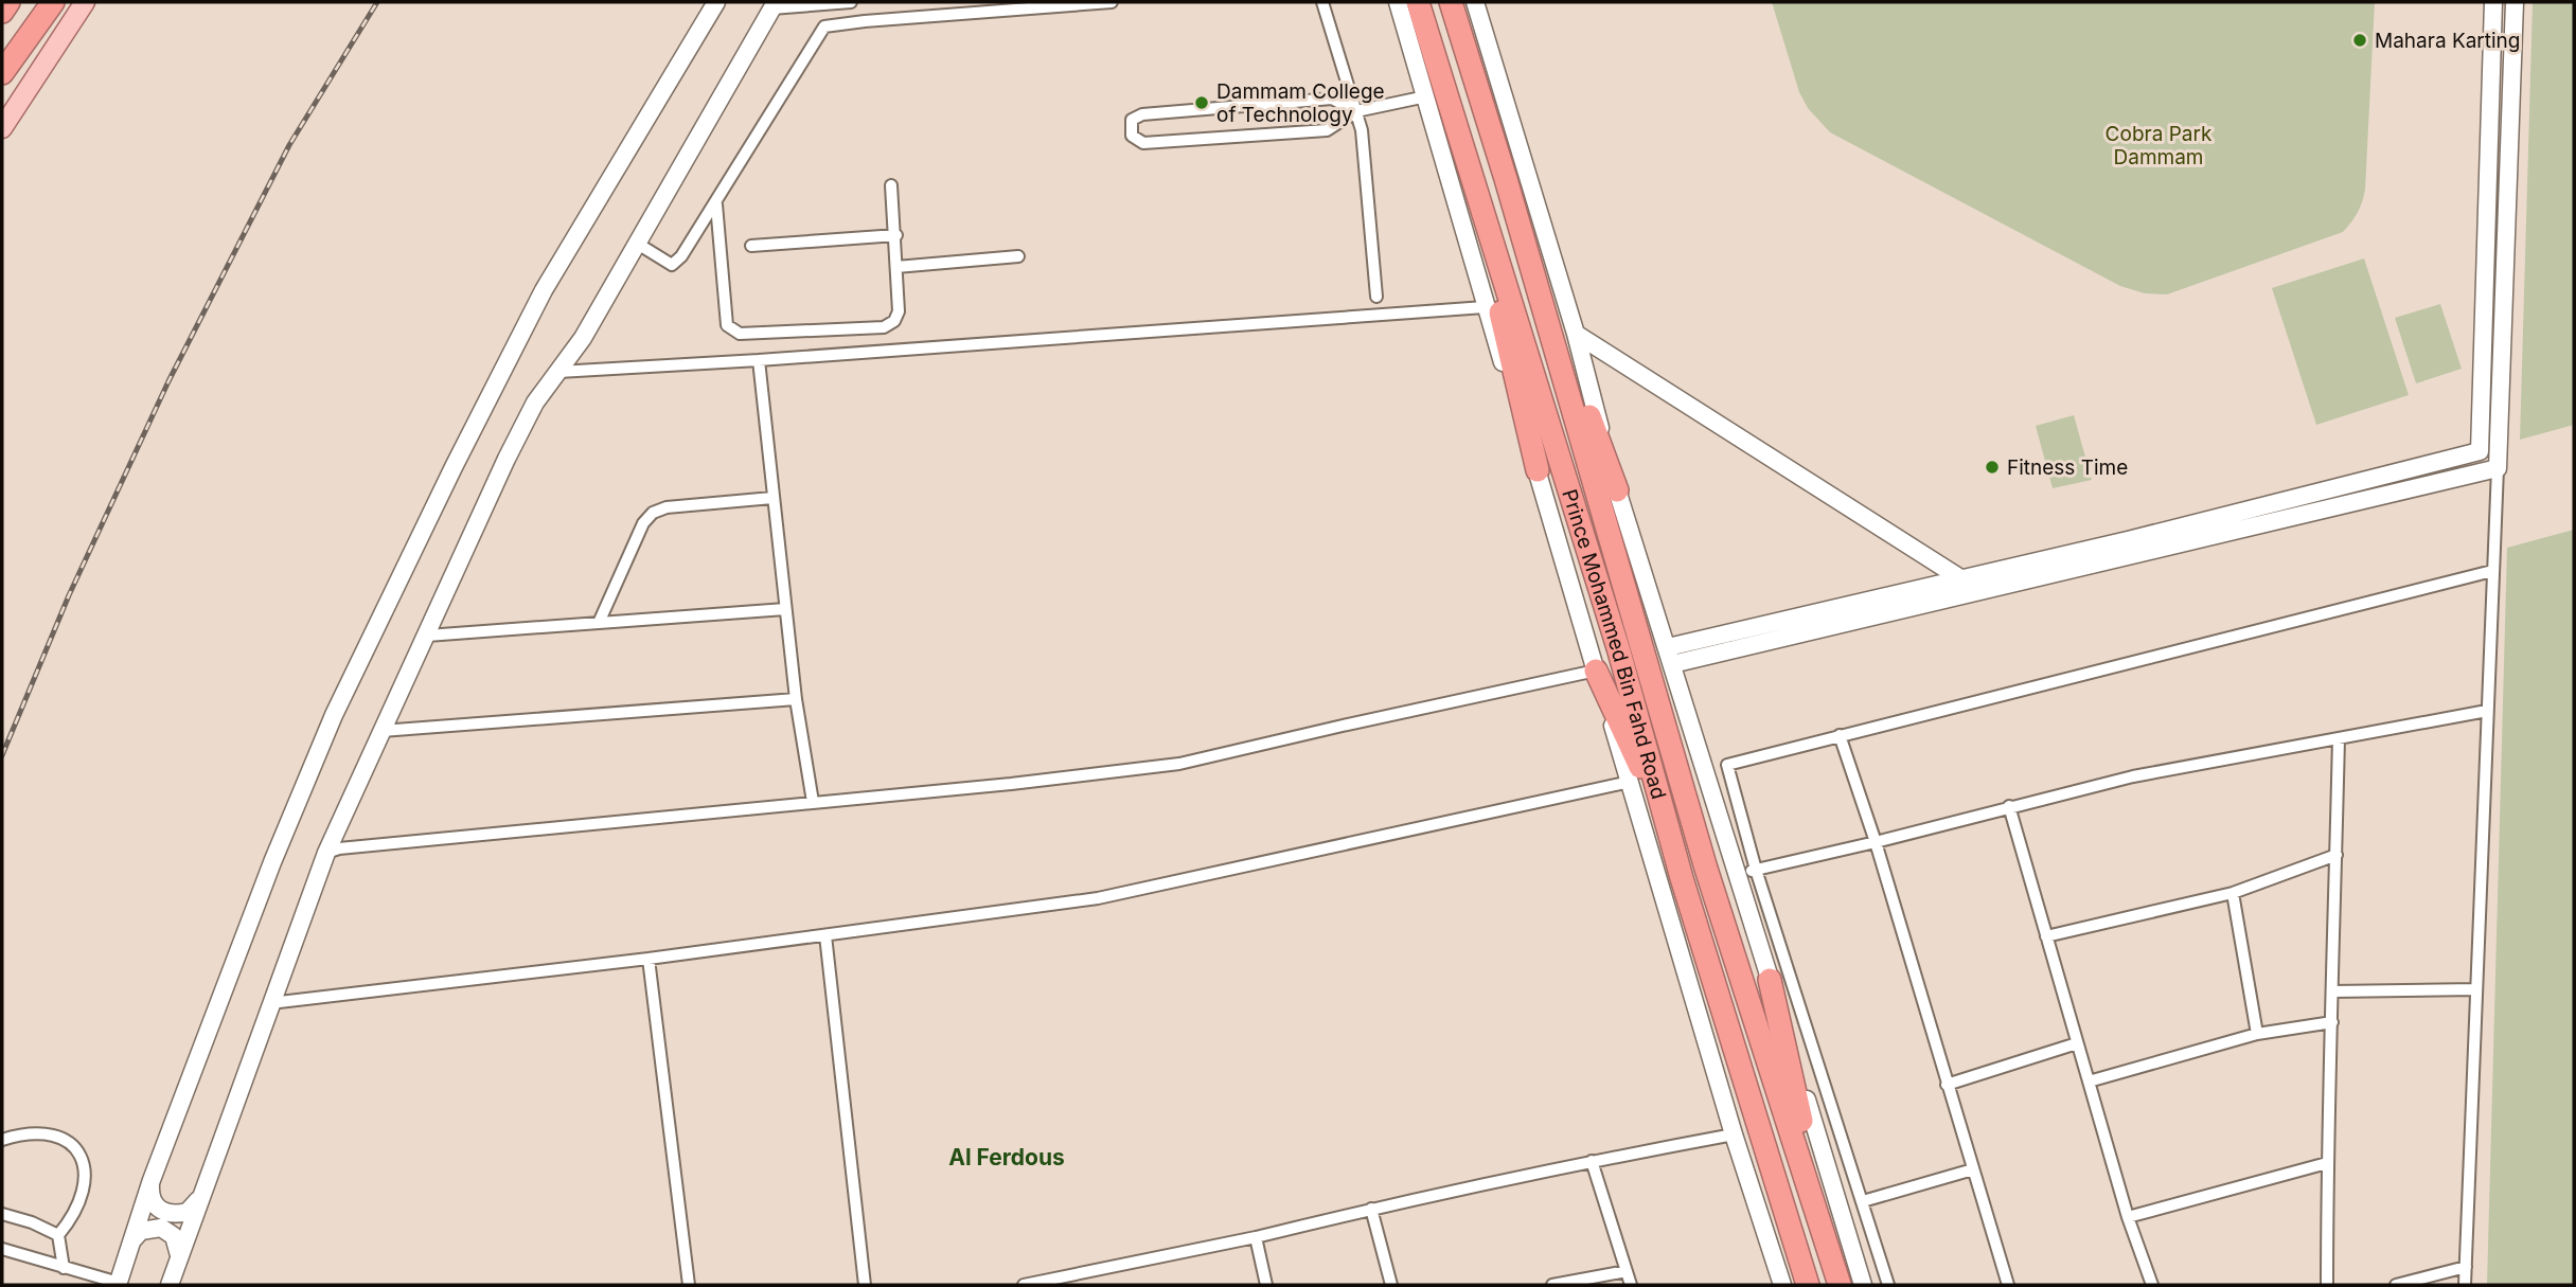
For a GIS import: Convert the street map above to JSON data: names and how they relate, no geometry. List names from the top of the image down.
{
  "streets": {
    "highway": ["Prince Mohammed Bin Fahd Road"]
  },
  "districts": ["Al Ferdous"],
  "parks": ["Cobra Park Dammam"],
  "places": ["Mahara Karting", "Dammam College of Technology", "Fitness Time"]
}
